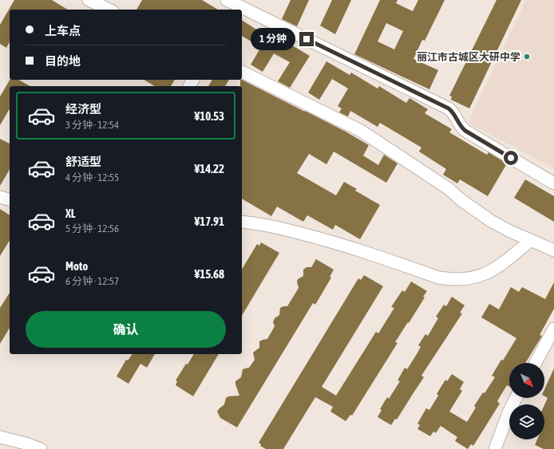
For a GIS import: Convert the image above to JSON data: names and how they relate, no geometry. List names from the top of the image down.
{
  "places": ["丽江市古城区大研中学"],
  "north": "bottom right",
  "page": {
    "banner": ["上车点", "目的地"],
    "bubble": "1 分钟",
    "list": [
      {
        "name": "经济型",
        "note": "3 分钟 · 12:54",
        "value": "¥10.53"
      },
      {
        "name": "舒适型",
        "note": "4 分钟 · 12:55",
        "value": "¥14.22"
      },
      {
        "name": "XL",
        "note": "5 分钟 · 12:56",
        "value": "¥17.91"
      },
      {
        "name": "Moto",
        "note": "6 分钟 · 12:57",
        "value": "¥15.68"
      }
    ],
    "buttons": "确认"
  }
}
